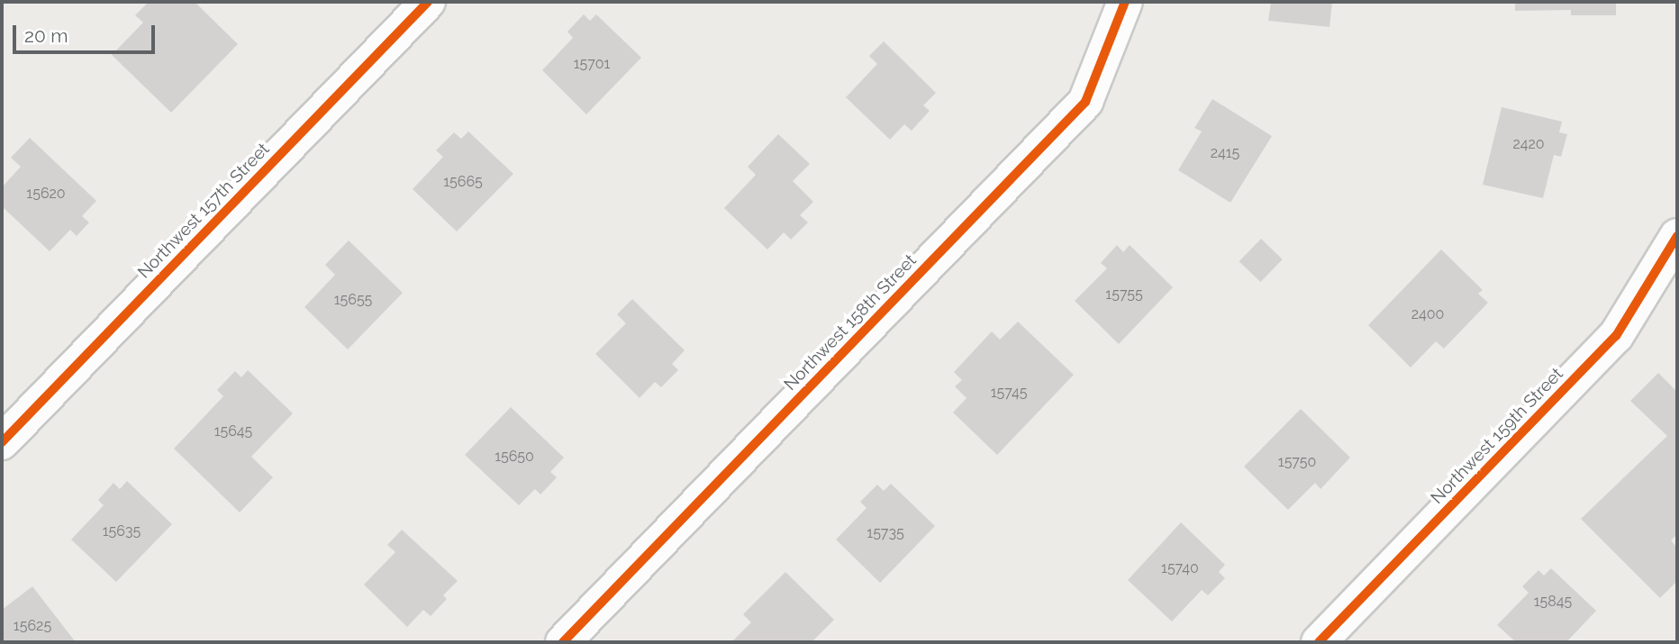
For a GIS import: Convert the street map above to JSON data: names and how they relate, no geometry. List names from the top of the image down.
{
  "streets": {
    "street": ["Northwest 157th Street", "Northwest 158th Street", "Northwest 159th Street"]
  },
  "house_numbers": [
    "15701",
    "2420",
    "2415",
    "15665",
    "15620",
    "15755",
    "15655",
    "2400",
    "15745",
    "15645",
    "15650",
    "15750",
    "15635",
    "15735",
    "15740",
    "15845",
    "15625"
  ],
  "scale_bar": "20 m"
}
